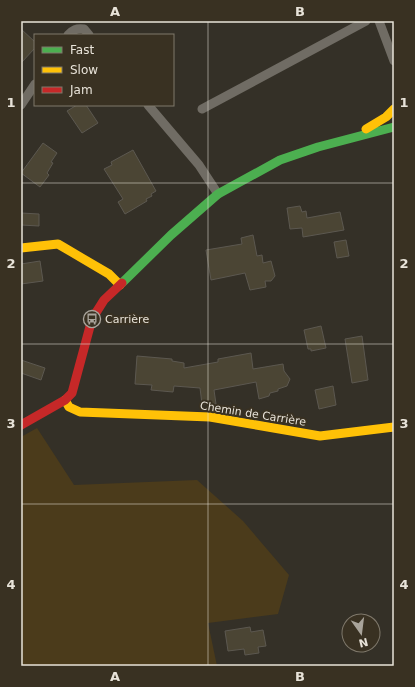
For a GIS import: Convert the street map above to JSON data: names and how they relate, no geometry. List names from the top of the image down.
{
  "streets": {
    "street": ["Chemin de Carrière"]
  },
  "places": {
    "bus stop": ["Carrière"]
  },
  "legend": ["Fast", "Slow", "Jam"],
  "north": "bottom",
  "grid": {
    "columns": ["A", "B"],
    "rows": [
      "1",
      "2",
      "3",
      "4"
    ]
  }
}
